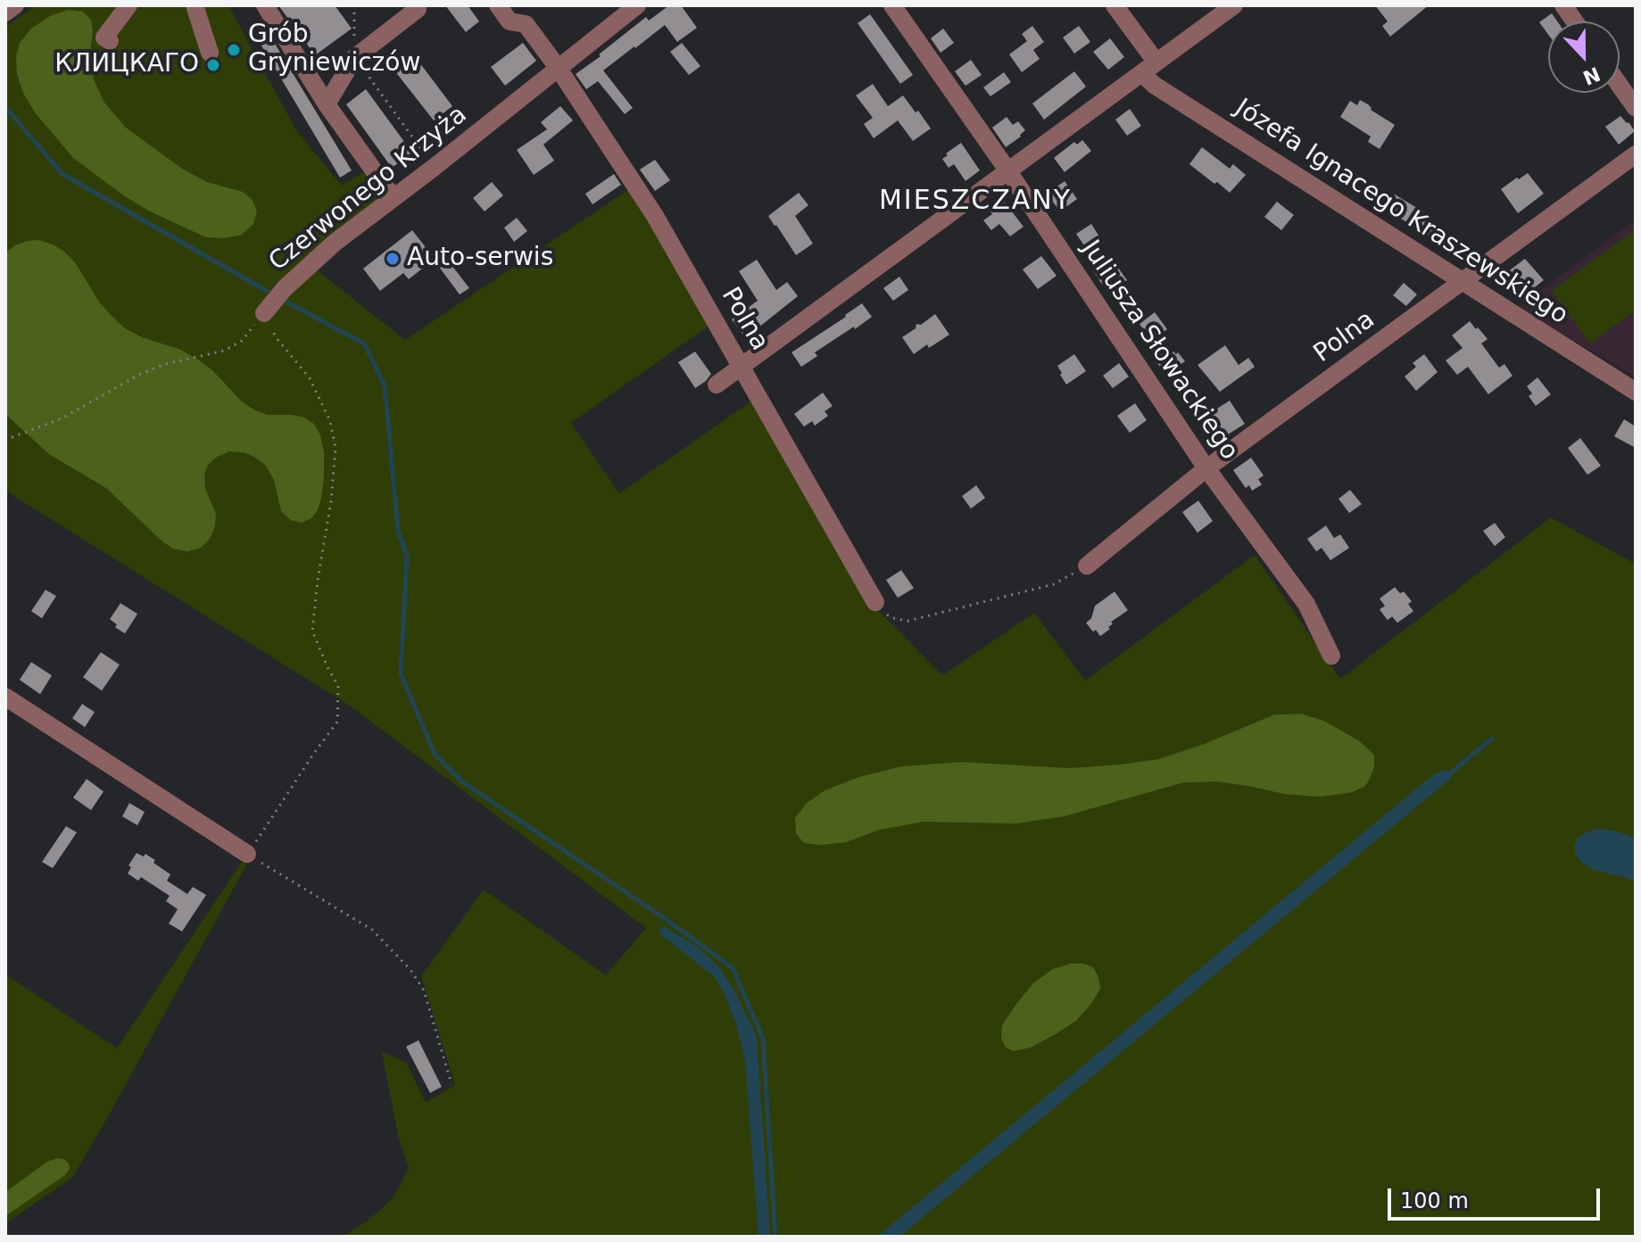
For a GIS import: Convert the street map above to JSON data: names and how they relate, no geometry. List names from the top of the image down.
{
  "streets": {
    "street": [
      "Czerwonego Krzyża",
      "Józefa Ignacego Kraszewskiego",
      "Polna",
      "Juliusza Słowackiego"
    ]
  },
  "crossings": [
    ["Czerwonego Krzyża", "Polna"],
    ["Józefa Ignacego Kraszewskiego", "Polna"],
    ["Polna", "Juliusza Słowackiego"]
  ],
  "districts": ["MIESZCZANY"],
  "places": ["Grób Gryniewiczów", "КЛИЦКАГО", "Auto-serwis"],
  "scale_bar": "100 m",
  "north": "bottom"
}
